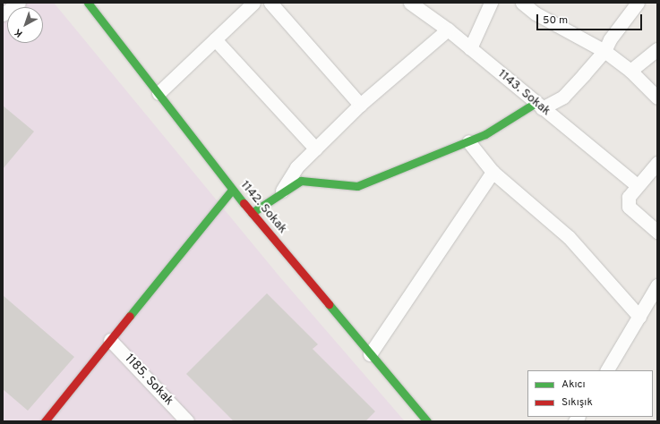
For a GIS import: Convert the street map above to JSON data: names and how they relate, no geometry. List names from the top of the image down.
{
  "streets": {
    "street": ["1143. Sokak", "1142. Sokak", "1185. Sokak"]
  },
  "legend": ["Akıcı", "Sıkışık"],
  "scale_bar": "50 m",
  "north": "bottom left"
}
